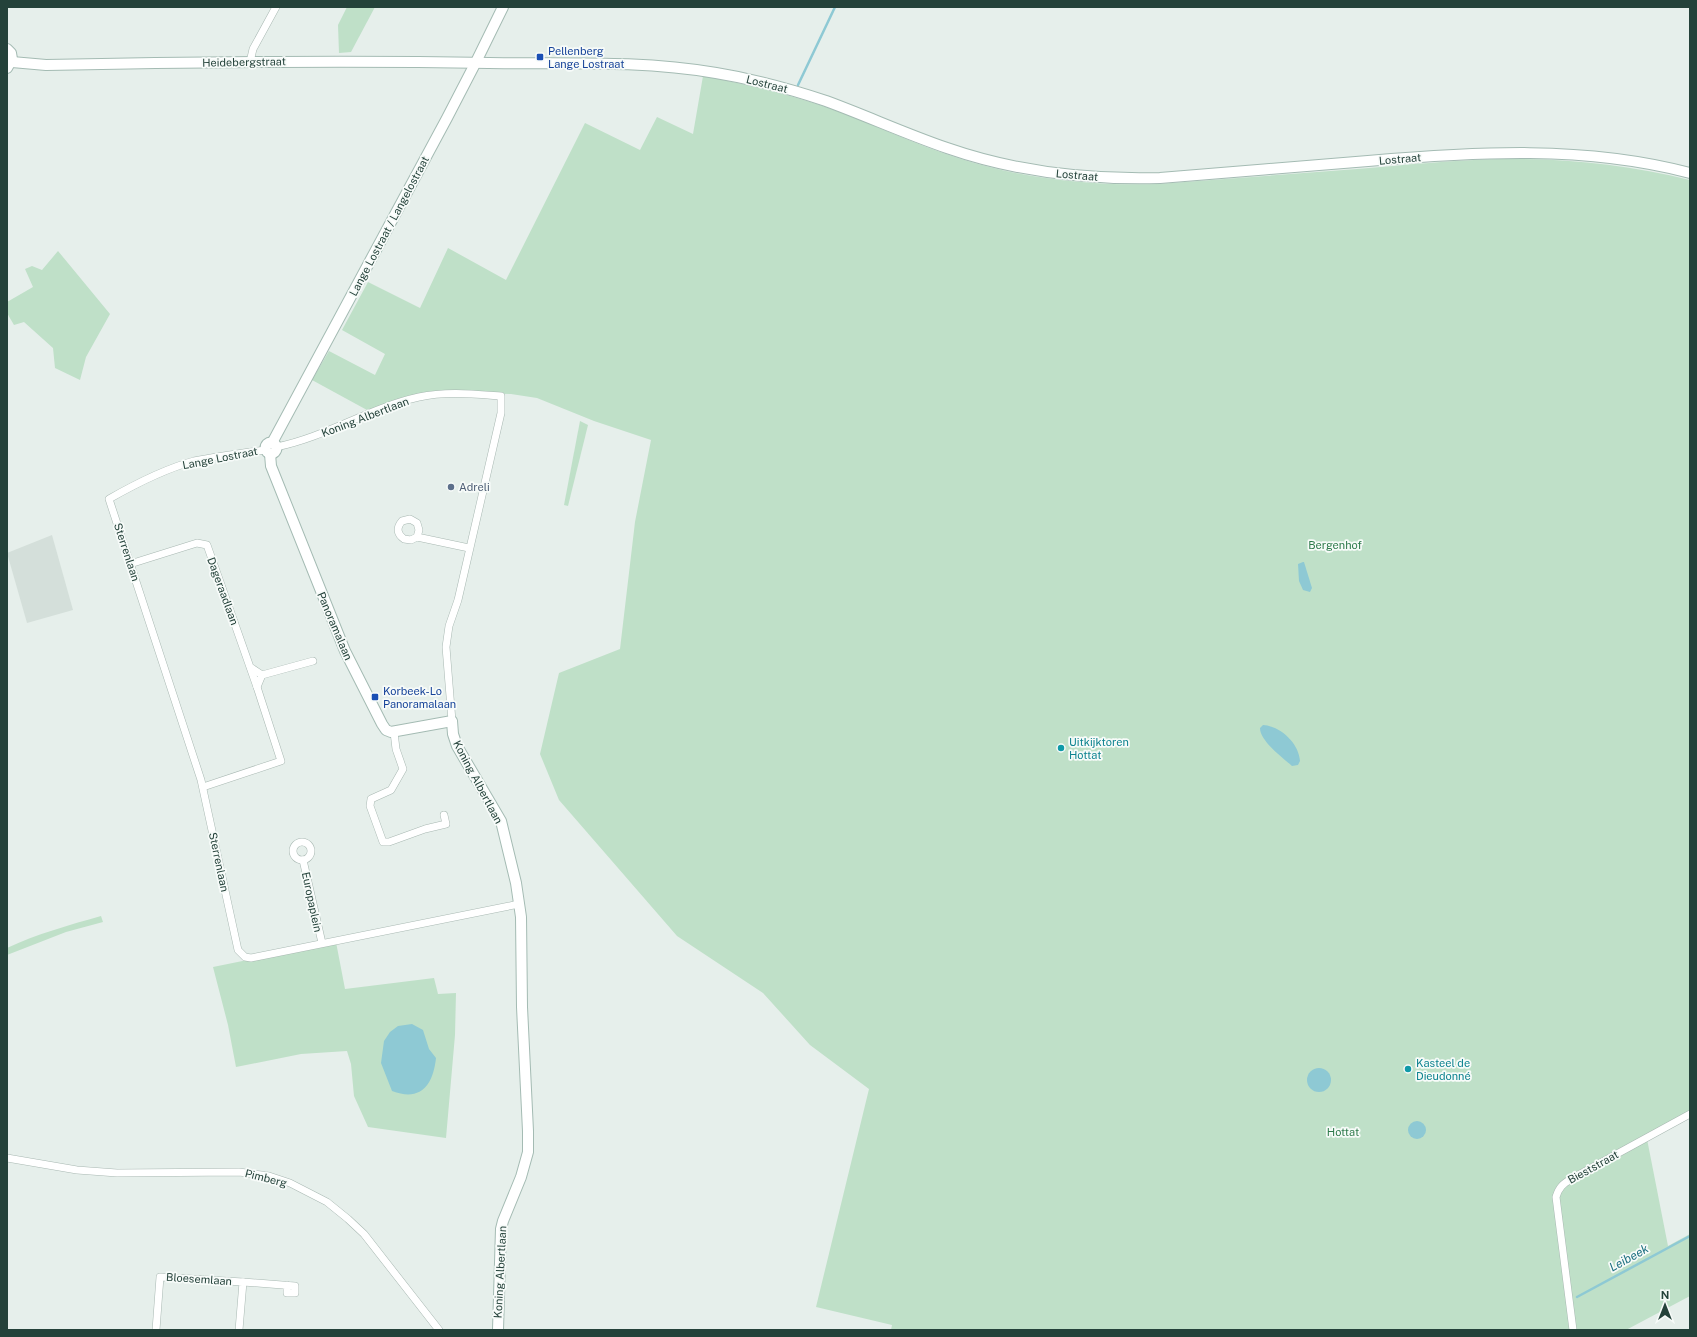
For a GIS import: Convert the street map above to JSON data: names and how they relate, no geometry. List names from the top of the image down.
{
  "streets": {
    "street": [
      "Heidebergstraat",
      "Lostraat",
      "Lange Lostraat / Langelostraat",
      "Koning Albertlaan",
      "Lange Lostraat",
      "Sterrenlaan",
      "Dageraadlaan",
      "Panoramalaan",
      "Europaplein",
      "Bieststraat",
      "Pimberg",
      "Bloesemlaan"
    ]
  },
  "crossings": [
    ["Heidebergstraat", "Lostraat"],
    ["Heidebergstraat", "Lange Lostraat / Langelostraat"],
    ["Lostraat", "Lange Lostraat / Langelostraat"],
    ["Lange Lostraat / Langelostraat", "Koning Albertlaan"],
    ["Lange Lostraat / Langelostraat", "Lange Lostraat"],
    ["Lange Lostraat / Langelostraat", "Panoramalaan"],
    ["Koning Albertlaan", "Lange Lostraat"],
    ["Koning Albertlaan", "Sterrenlaan"],
    ["Koning Albertlaan", "Panoramalaan"],
    ["Lange Lostraat", "Sterrenlaan"],
    ["Lange Lostraat", "Panoramalaan"],
    ["Sterrenlaan", "Dageraadlaan"],
    ["Sterrenlaan", "Europaplein"]
  ],
  "water": ["Leibeek"],
  "parks": ["Bergenhof", "Hottat"],
  "places": {
    "transit": ["Pellenberg Lange Lostraat", "Korbeek-Lo Panoramalaan"],
    "other": ["Adreli", "Uitkijktoren Hottat", "Kasteel de Dieudonné"]
  },
  "north": "top"
}
